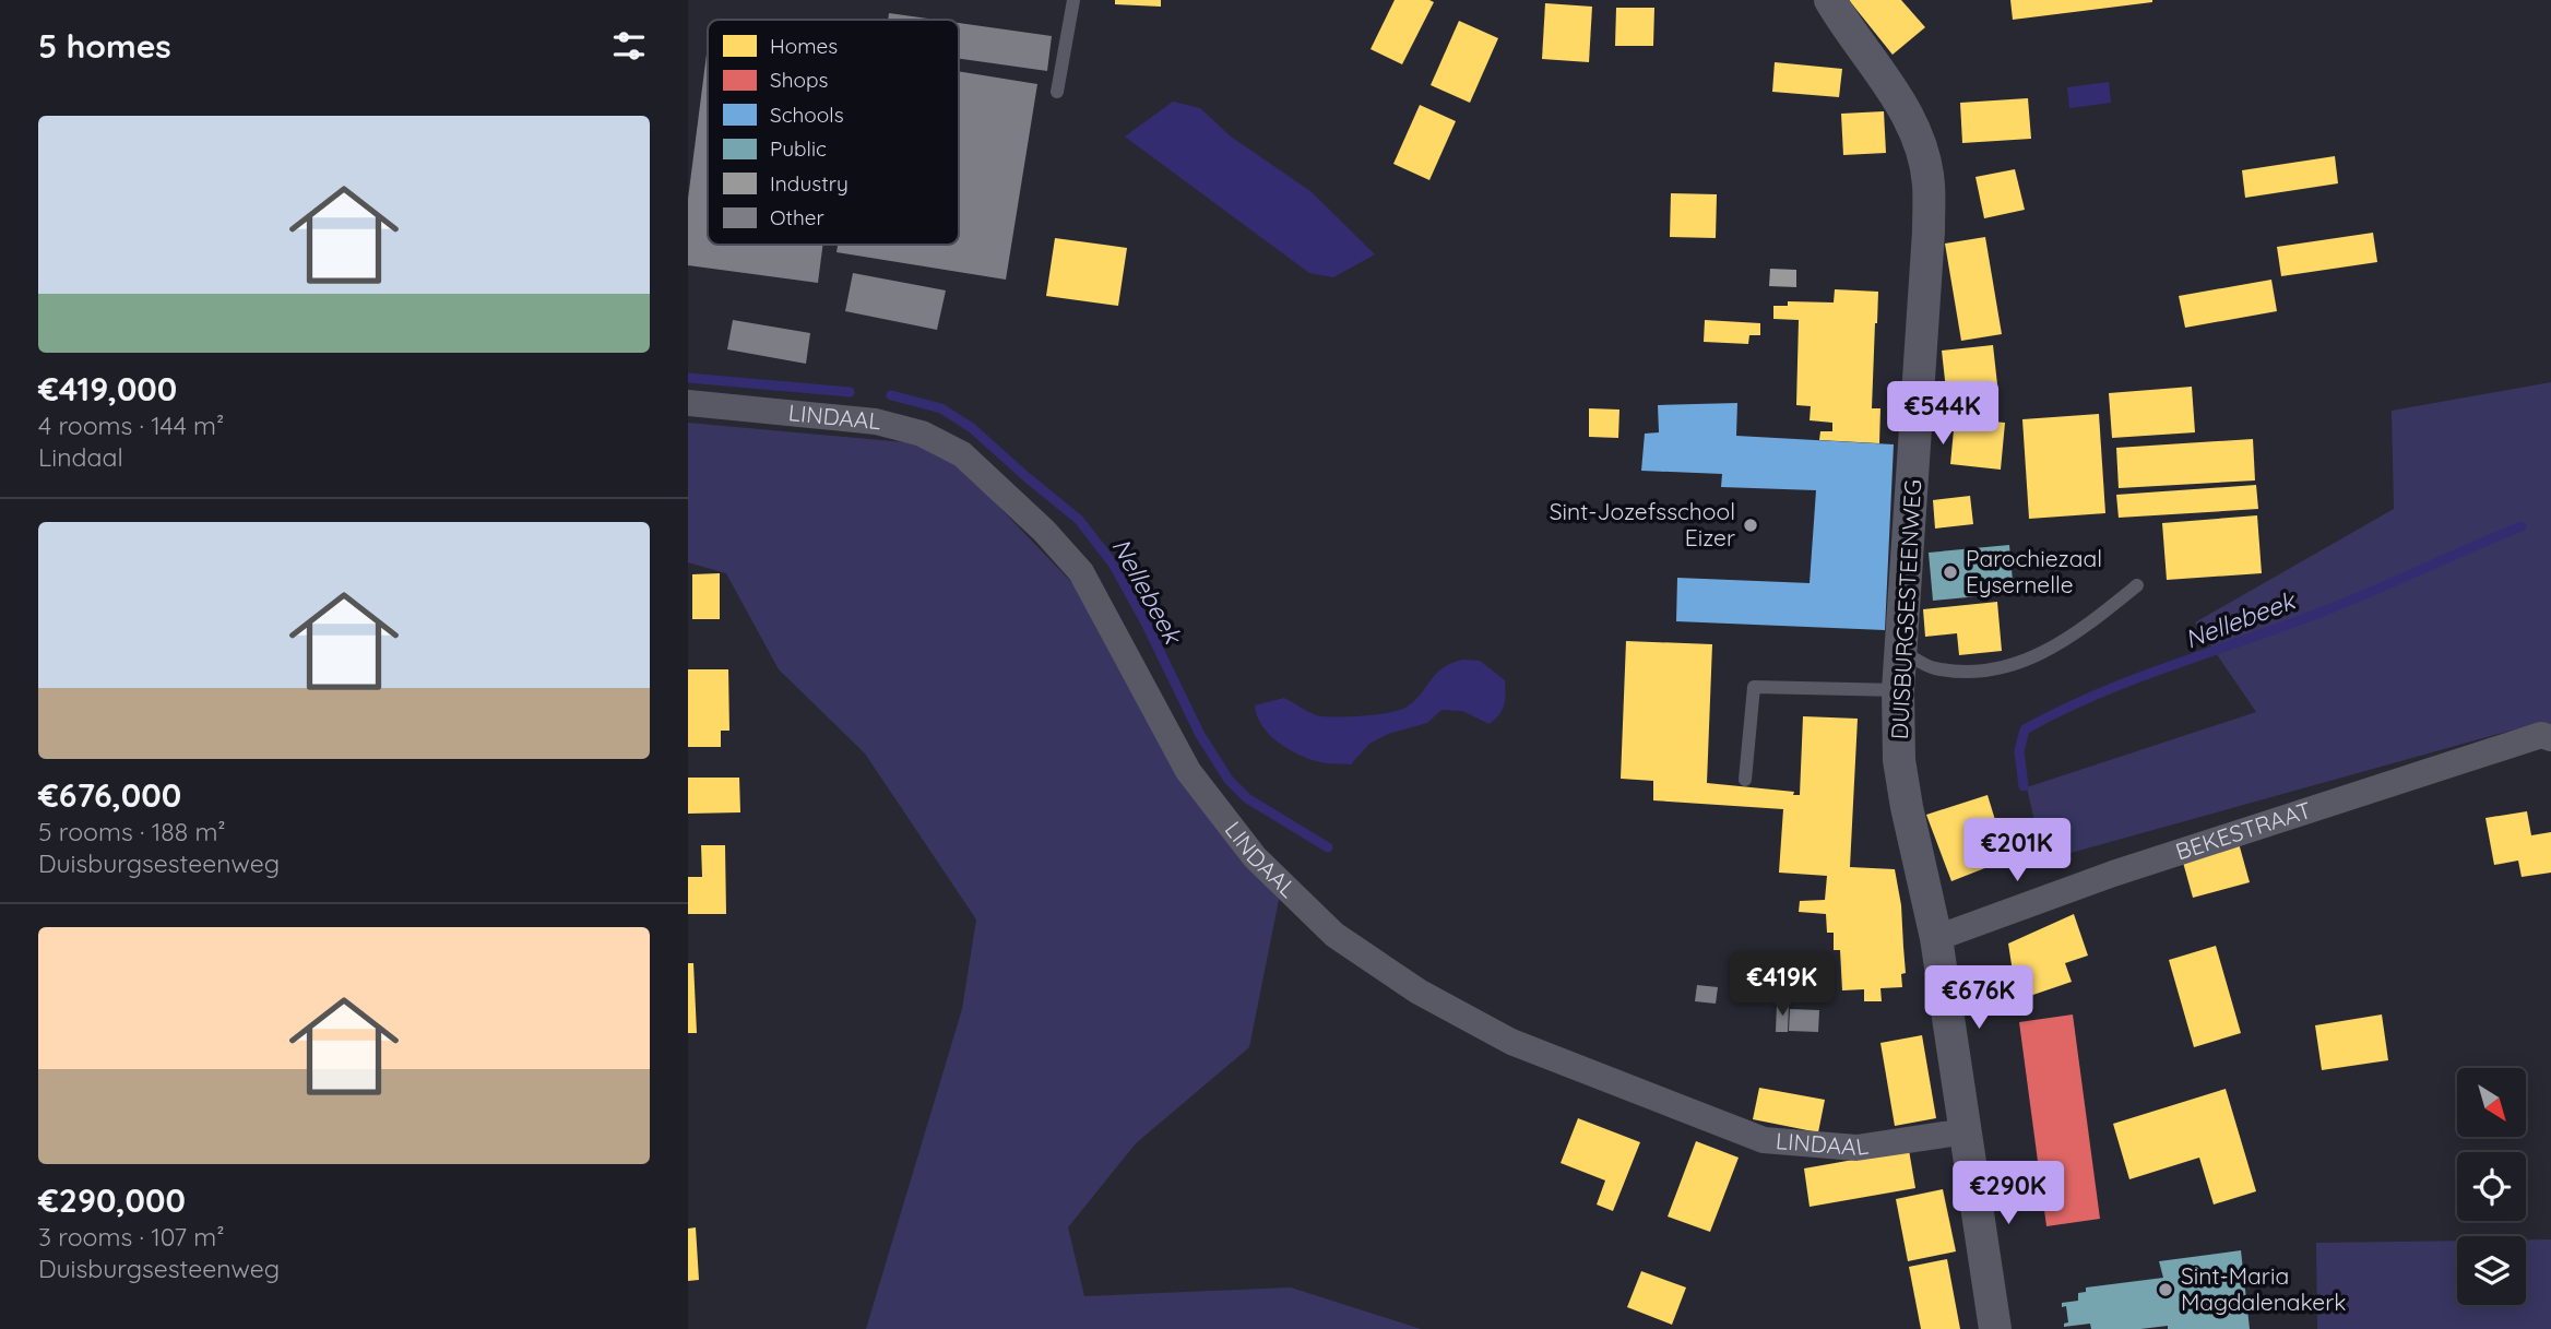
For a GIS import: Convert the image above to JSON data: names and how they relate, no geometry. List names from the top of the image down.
{
  "streets": {
    "street": ["LINDAAL", "DUISBURGSESTEENWEG", "BEKESTRAAT"]
  },
  "crossings": [
    ["LINDAAL", "DUISBURGSESTEENWEG"],
    ["DUISBURGSESTEENWEG", "BEKESTRAAT"]
  ],
  "water": ["Nellebeek"],
  "places": ["Sint-Jozefsschool Eizer", "Parochiezaal Eysernelle", "Sint-Maria Magdalenakerk"],
  "legend": [
    "Homes",
    "Shops",
    "Schools",
    "Public",
    "Industry",
    "Other"
  ],
  "north": "bottom right",
  "page": {
    "heading": "5 homes",
    "list": [
      {
        "name": "€419,000",
        "note": "4 rooms · 144 m² · Lindaal"
      },
      {
        "name": "€676,000",
        "note": "5 rooms · 188 m² · Duisburgsesteenweg"
      },
      {
        "name": "€290,000",
        "note": "3 rooms · 107 m² · Duisburgsesteenweg"
      }
    ],
    "price": [
      "€544K",
      "€201K",
      "€419K",
      "€676K",
      "€290K"
    ]
  }
}
